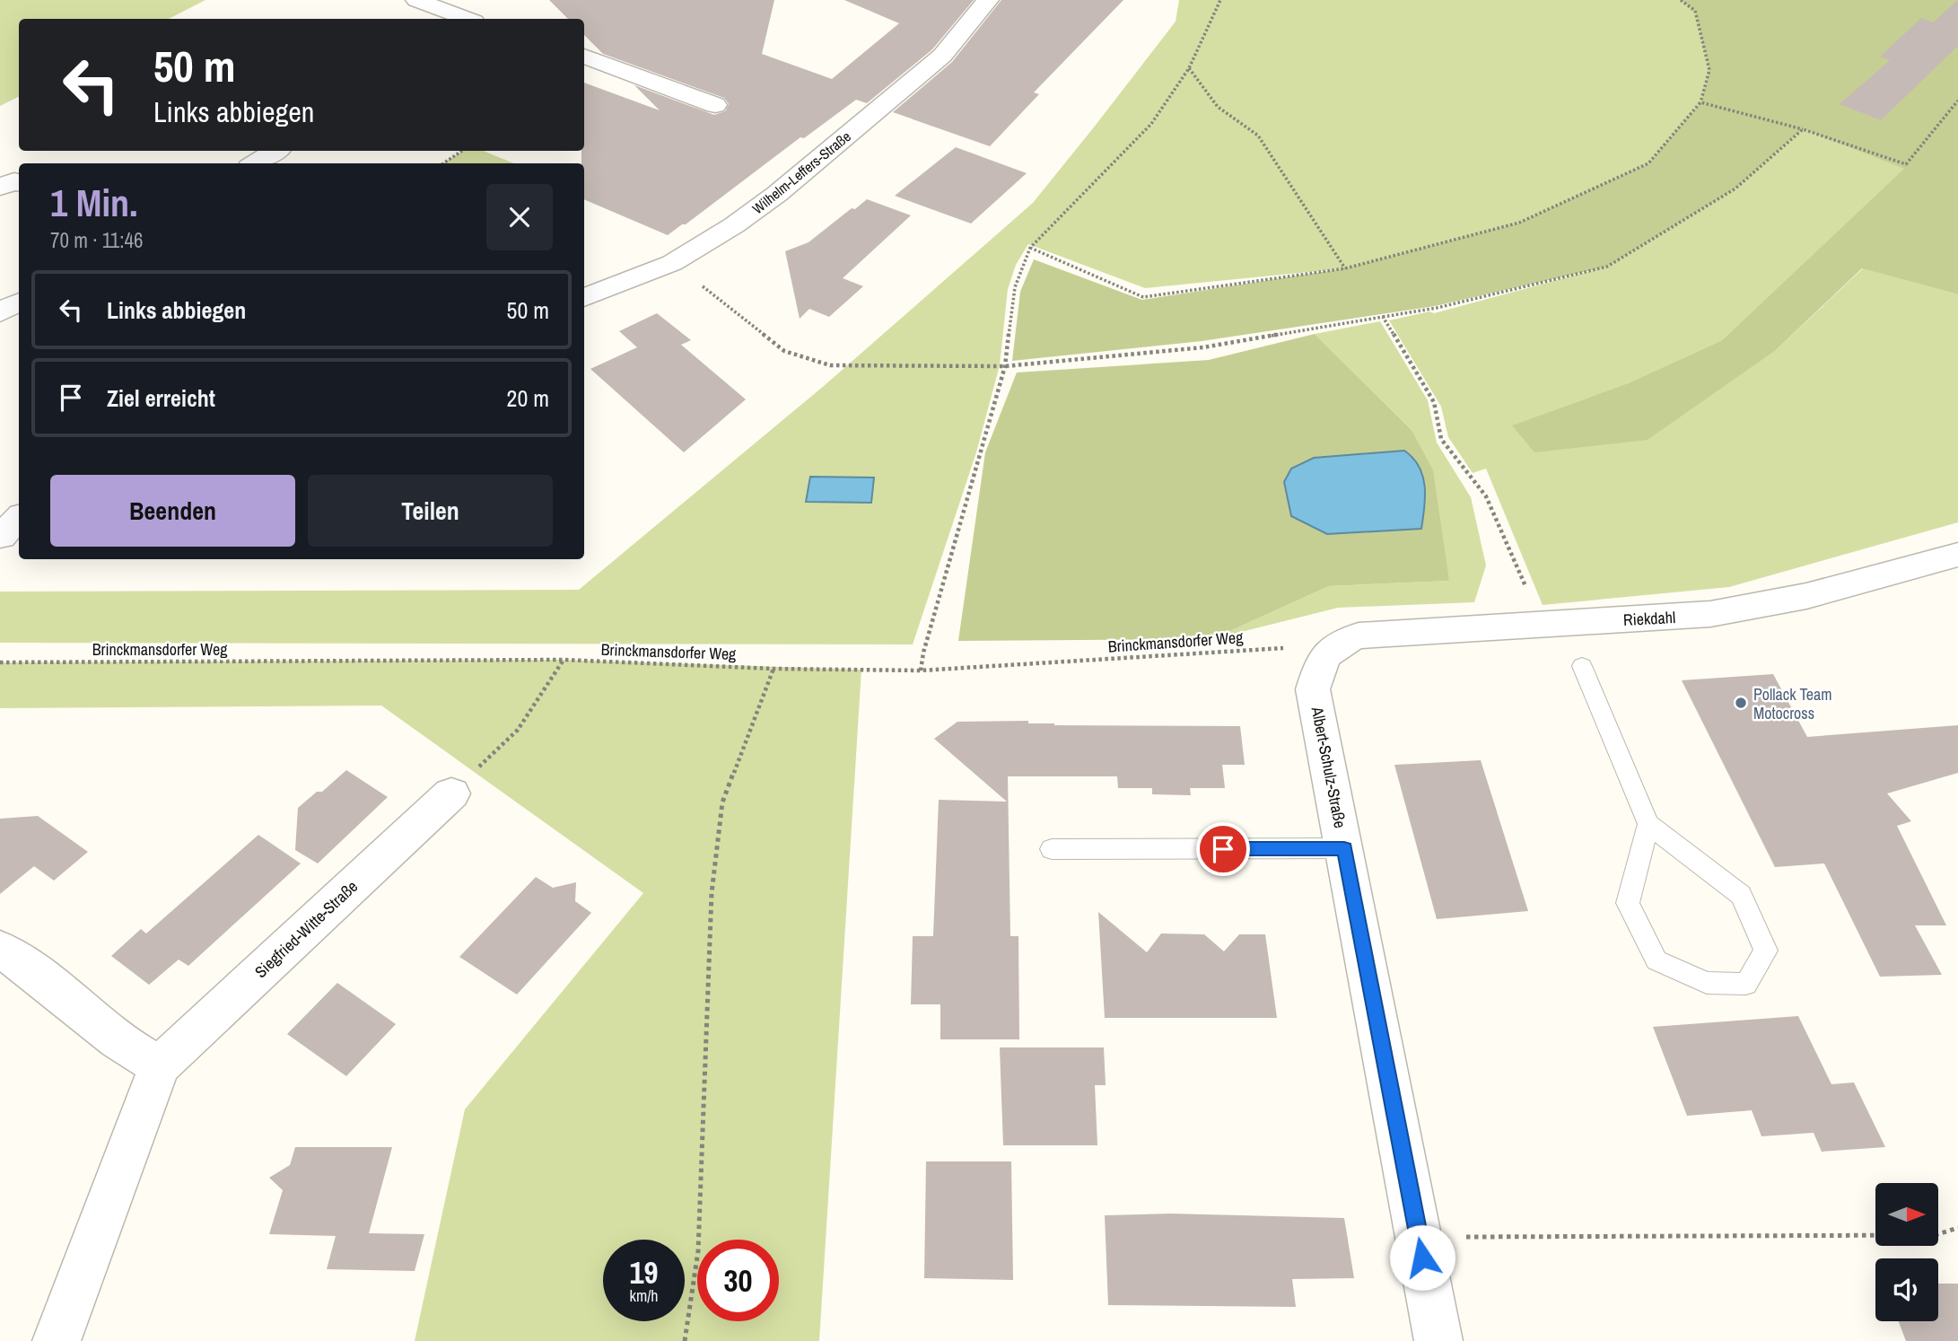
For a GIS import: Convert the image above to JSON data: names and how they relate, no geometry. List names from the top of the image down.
{
  "streets": {
    "street": [
      "Wilhelm-Leffers-Straße",
      "Riekdahl",
      "Albert-Schulz-Straße",
      "Siegfried-Witte-Straße"
    ],
    "path": ["Brinckmansdorfer Weg"]
  },
  "crossings": [
    ["Riekdahl", "Brinckmansdorfer Weg"],
    ["Riekdahl", "Albert-Schulz-Straße"],
    ["Brinckmansdorfer Weg", "Albert-Schulz-Straße"]
  ],
  "places": ["Pollack Team Motocross"],
  "north": "right",
  "page": {
    "turn": ["50 m", "Links abbiegen"],
    "heading": ["1 Min.", "70 m · 11:46"],
    "list": [
      {
        "name": "Links abbiegen",
        "value": "50 m"
      },
      {
        "name": "Ziel erreicht",
        "value": "20 m"
      }
    ],
    "buttons": ["Beenden", "Teilen"],
    "speed": "19 km/h",
    "limit": "30"
  }
}
